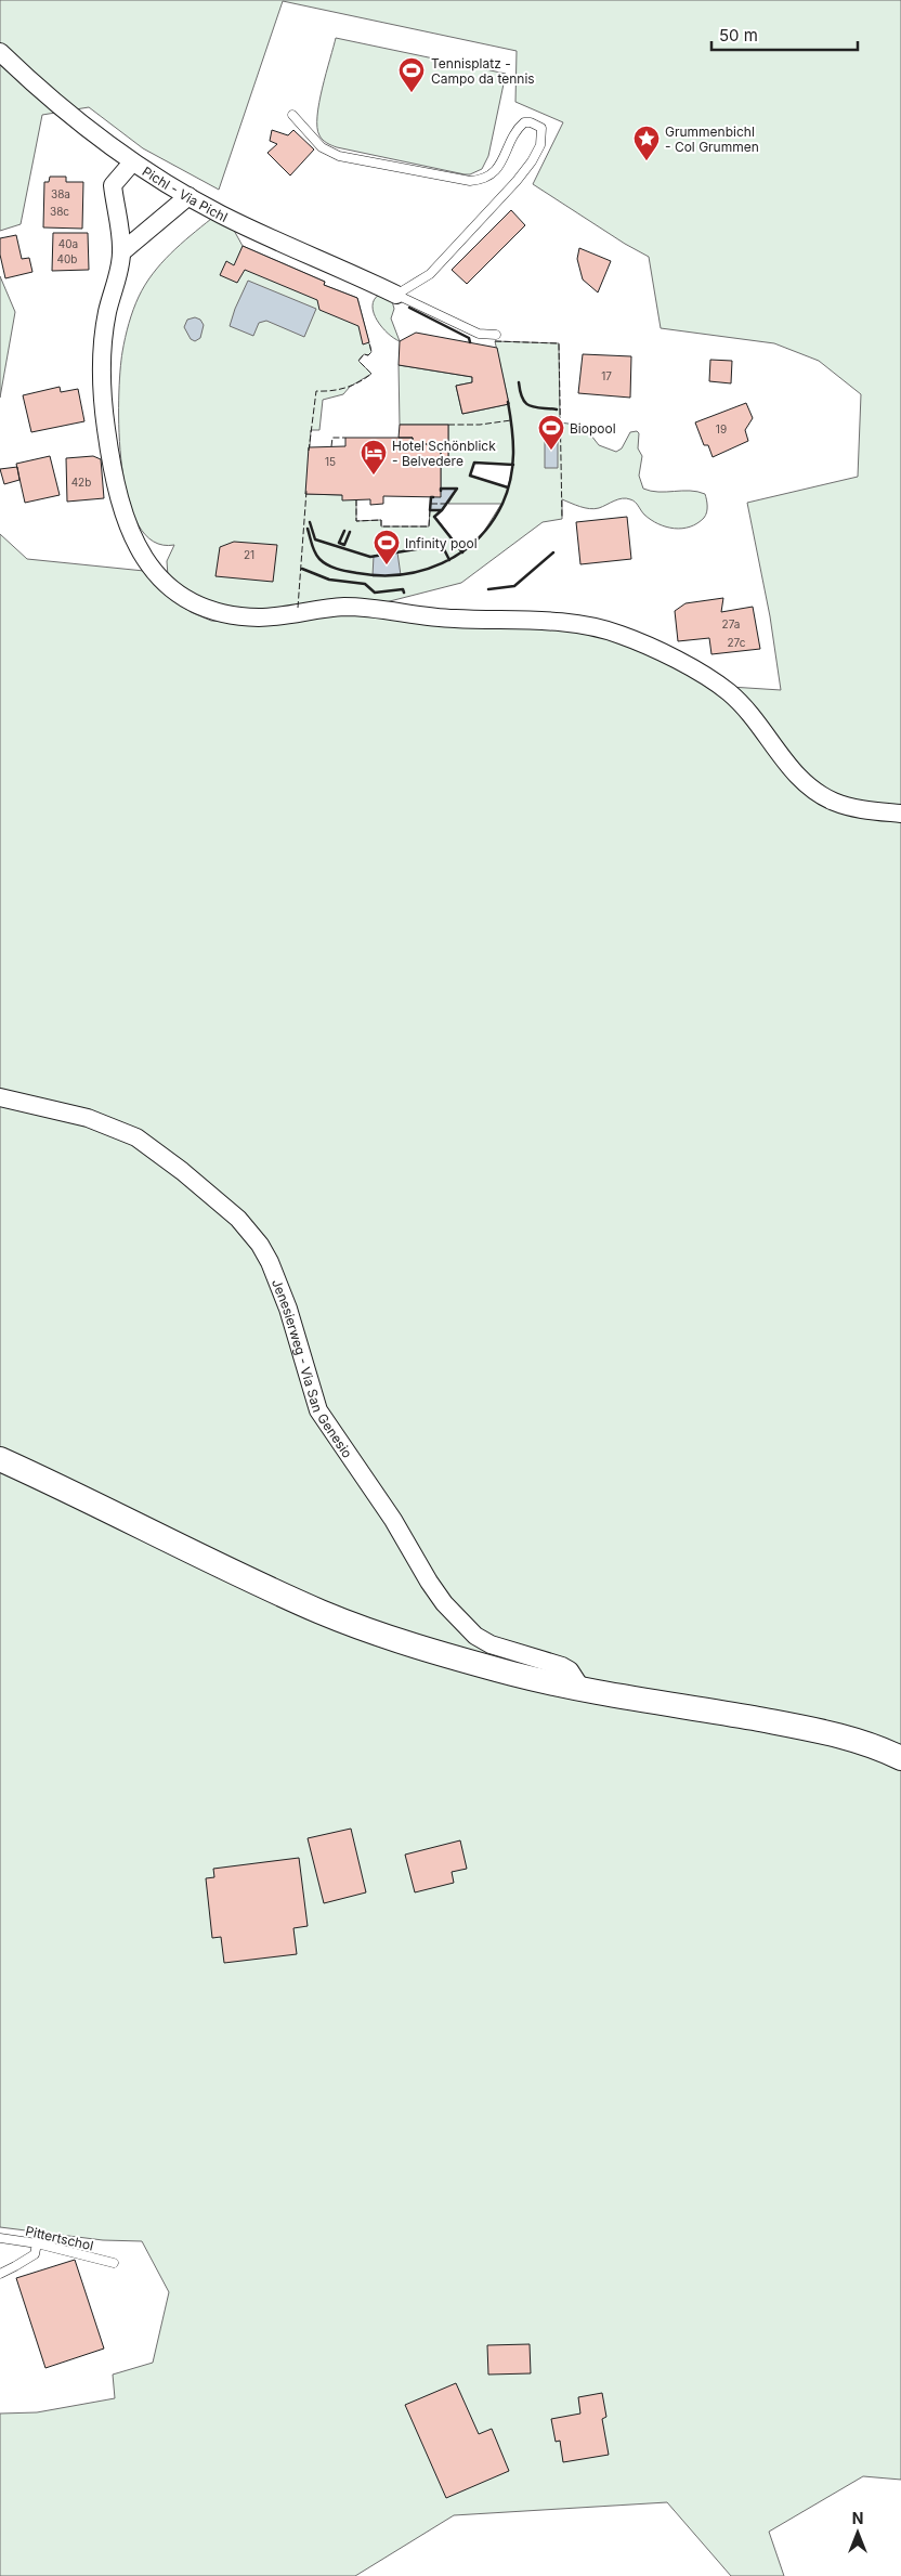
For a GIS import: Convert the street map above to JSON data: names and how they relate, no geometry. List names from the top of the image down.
{
  "streets": {
    "street": ["Pichl - Via Pichl", "Jenesierweg - Via San Genesio"],
    "lane": ["Pittertschol"]
  },
  "places": {
    "sports": ["Tennisplatz - Campo da tennis", "Biopool", "Infinity pool"],
    "place": ["Grummenbichl - Col Grummen"],
    "hotel": ["Hotel Schönblick - Belvedere"]
  },
  "house_numbers": [
    "38a",
    "38c",
    "40a",
    "40b",
    "17",
    "19",
    "15",
    "42b",
    "21",
    "27a",
    "27c"
  ],
  "scale_bar": "50 m",
  "north": "top"
}
